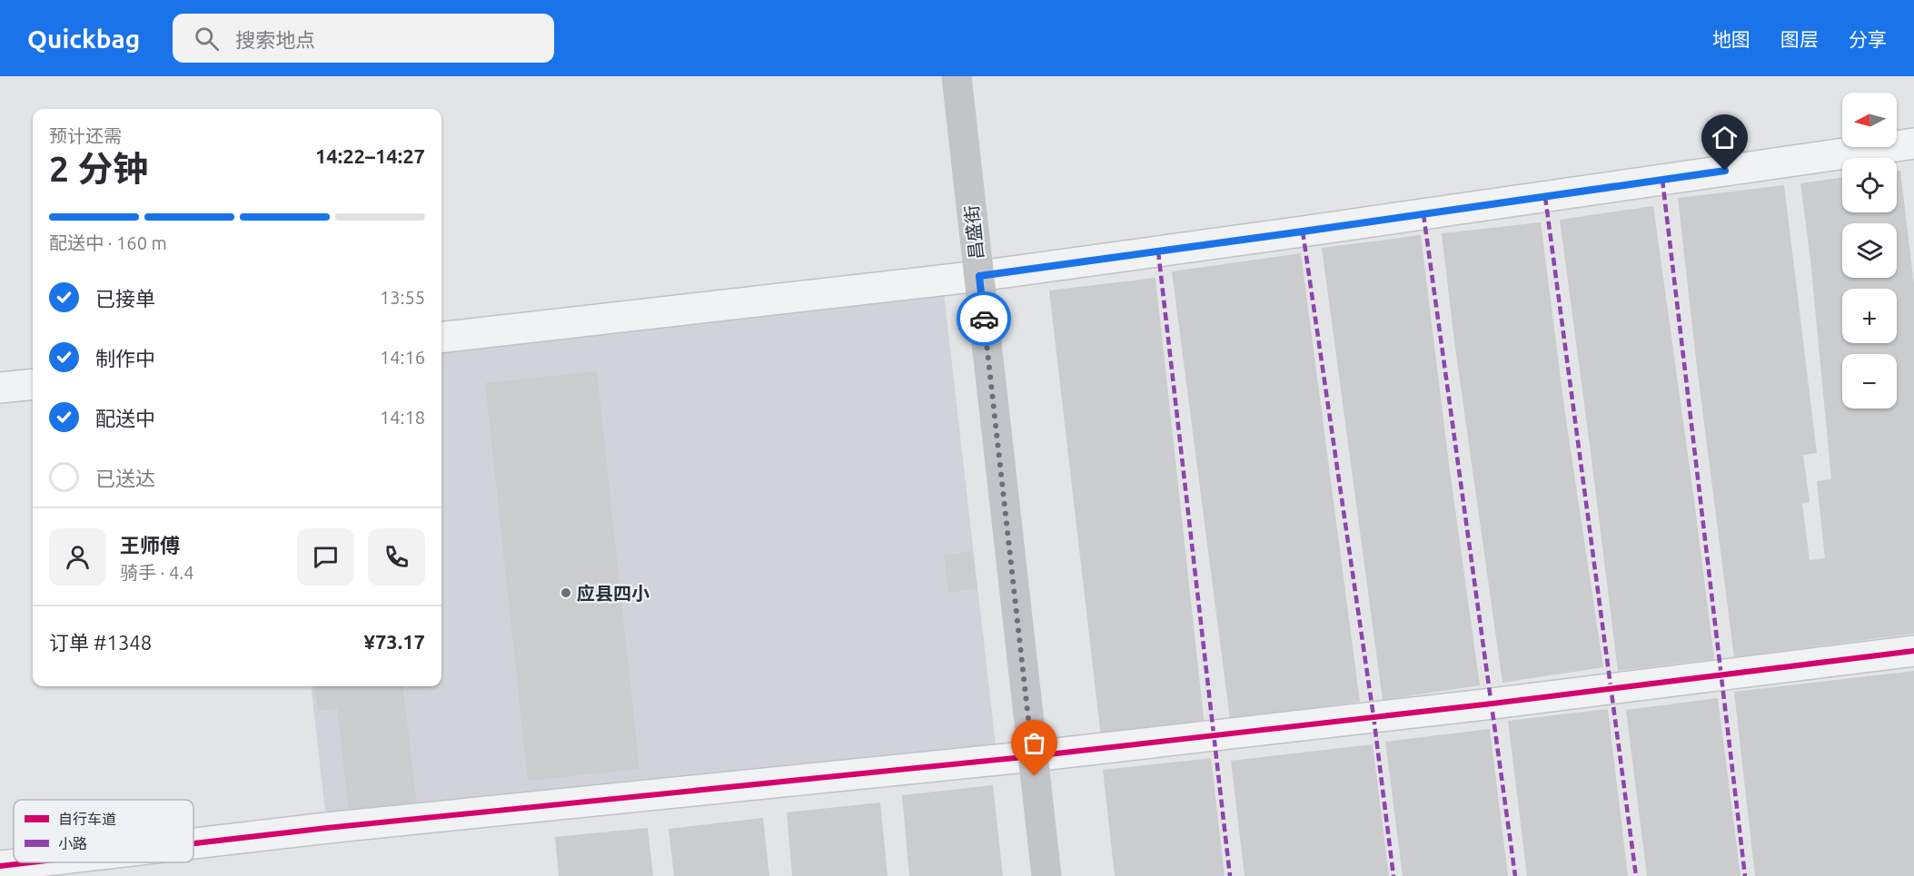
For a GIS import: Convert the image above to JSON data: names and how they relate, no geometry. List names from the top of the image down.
{
  "streets": {
    "street": ["昌盛街"]
  },
  "places": ["应县四小"],
  "legend": ["自行车道", "小路"],
  "north": "left",
  "page": {
    "header": "Quickbag",
    "search": "搜索地点",
    "nav": ["地图", "图层", "分享"],
    "map_buttons": ["+", "−"],
    "heading": ["2 分钟", "预计还需", "14:22–14:27"],
    "panel": [
      "王师傅",
      "骑手 · 4.4",
      "订单 #1348",
      "¥73.17"
    ],
    "bar": "配送中 · 160 m",
    "list": [
      ["已接单", "13:55"],
      ["制作中", "14:16"],
      ["配送中", "14:18"],
      "已送达"
    ]
  }
}
